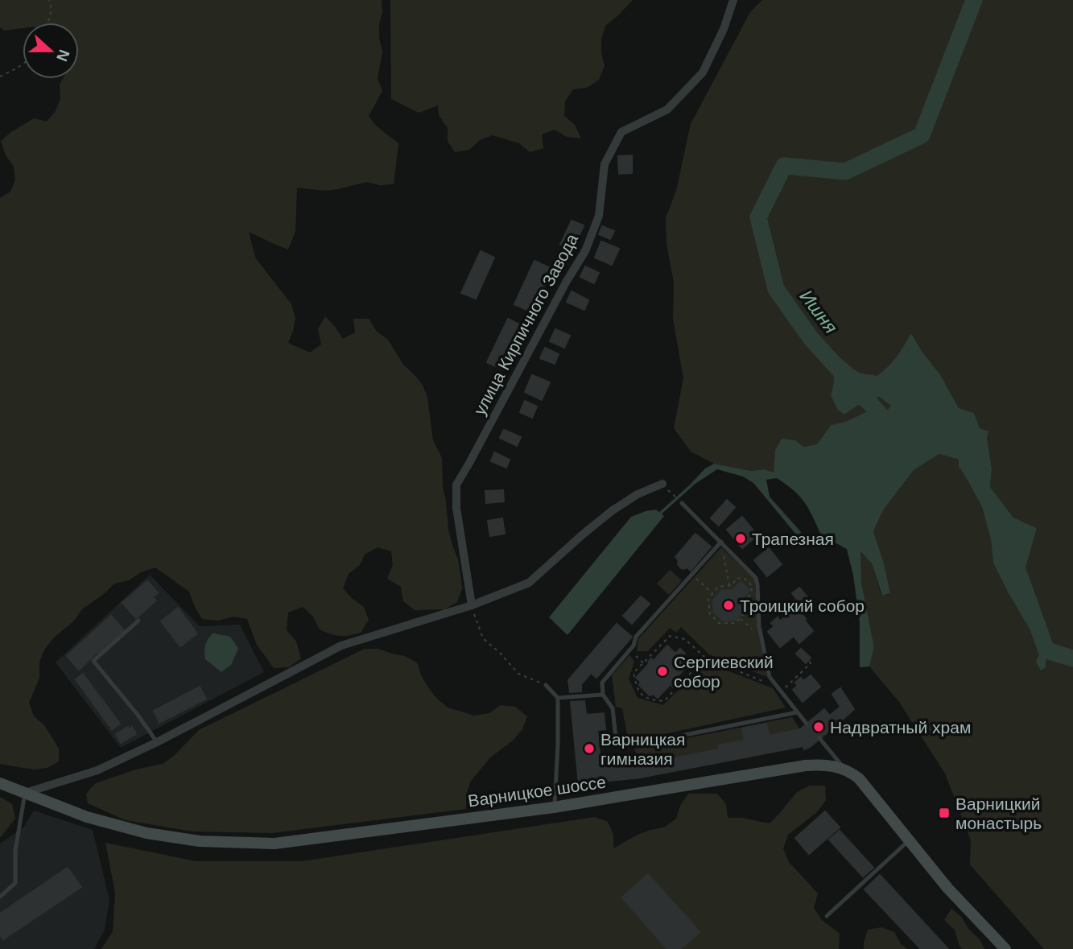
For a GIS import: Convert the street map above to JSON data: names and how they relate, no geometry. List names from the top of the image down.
{
  "streets": {
    "street": ["улица Кирпичного Завода", "Варницкое шоссе"]
  },
  "water": ["Ишня"],
  "places": {
    "other": [
      "Трапезная",
      "Троицкий собор",
      "Сергиевский собор",
      "Надвратный храм",
      "Варницкая гимназия"
    ],
    "transit": ["Варницкий монастырь"]
  },
  "north": "right"
}
